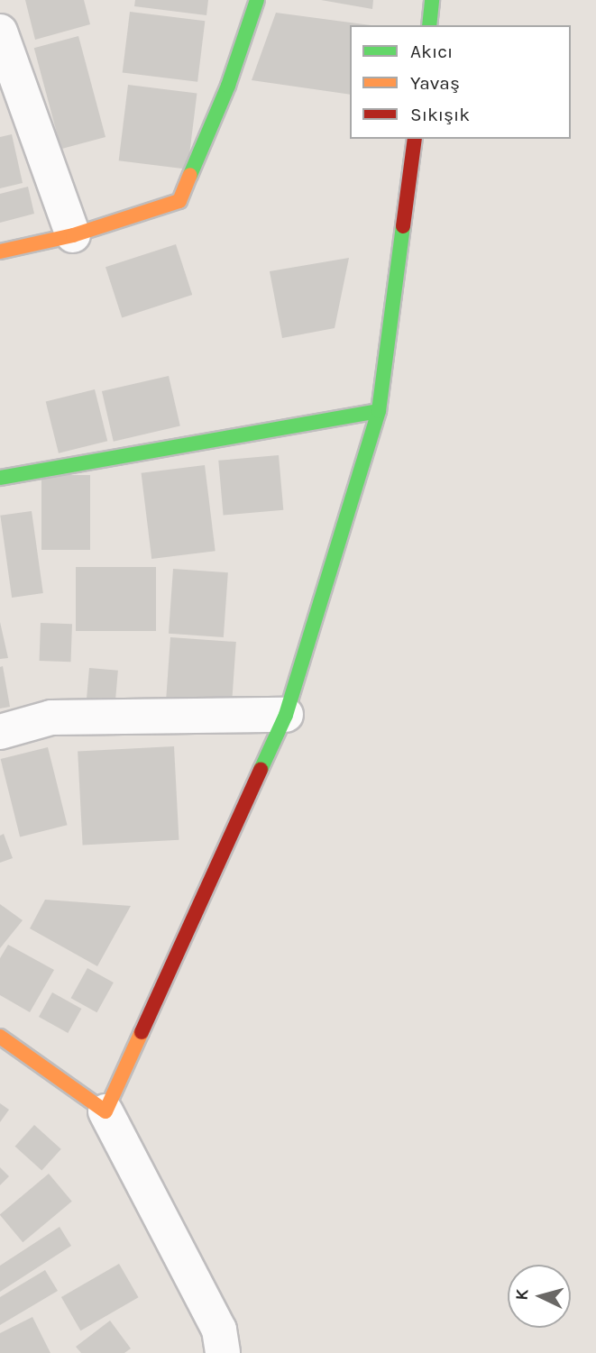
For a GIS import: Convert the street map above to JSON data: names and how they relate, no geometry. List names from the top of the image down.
{
  "legend": ["Akıcı", "Yavaş", "Sıkışık"],
  "north": "left"
}
